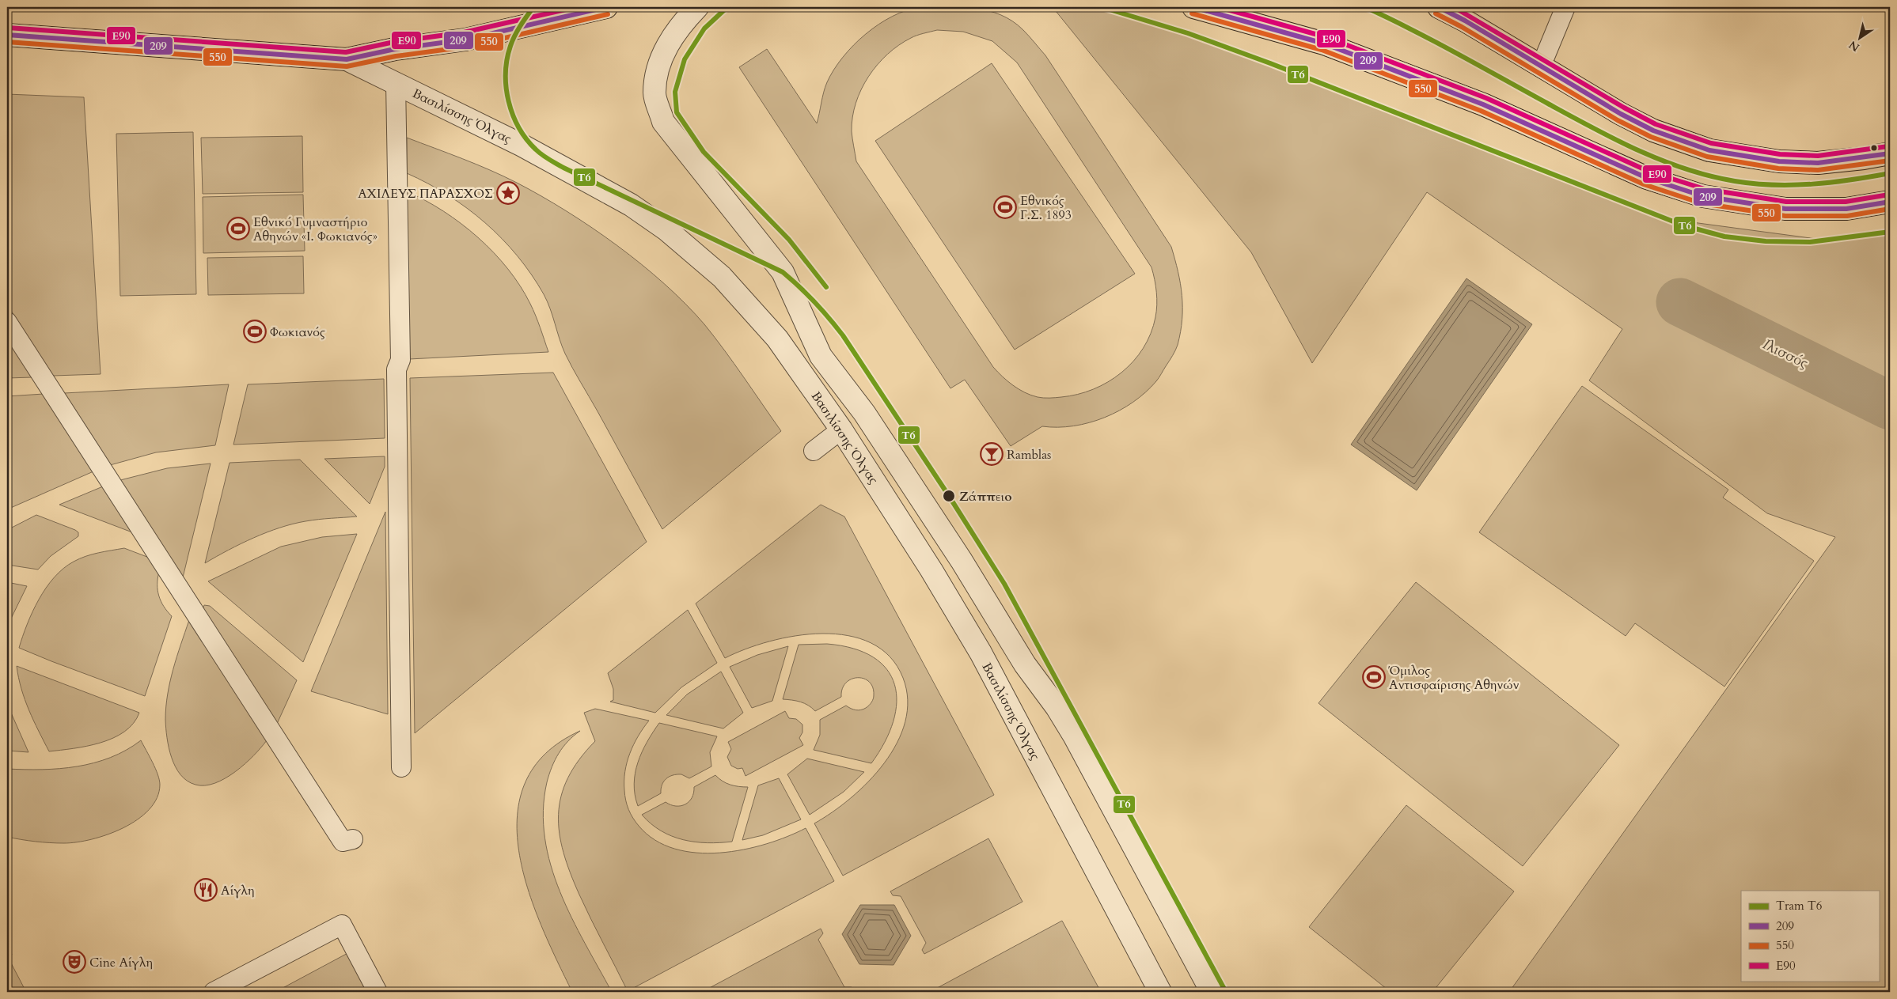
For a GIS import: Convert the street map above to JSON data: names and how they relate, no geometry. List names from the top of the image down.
{
  "streets": {
    "street": ["Βασιλίσσης Όλγας"]
  },
  "water": ["Ιλισσός"],
  "places": {
    "place": ["ΑΧΙΛΕΥΣ ΠΑΡΑΣΧΟΣ"],
    "sports": [
      "Εθνικός Γ.Σ. 1893",
      "Εθνικό Γυμναστήριο Αθηνών «Ι. Φωκιανός»",
      "Φωκιανός",
      "Όμιλος Αντισφαίρισης Αθηνών"
    ],
    "bar": ["Ramblas"],
    "other": ["Ζάππειο"],
    "restaurant": ["Αίγλη"],
    "theatre": ["Cine Αίγλη"]
  },
  "lines": [
    "tram line Τ6",
    "transit line 209",
    "transit line Ε90",
    "transit line 550"
  ],
  "legend": [
    "Tram Τ6",
    "209",
    "550",
    "Ε90"
  ],
  "north": "bottom left"
}
